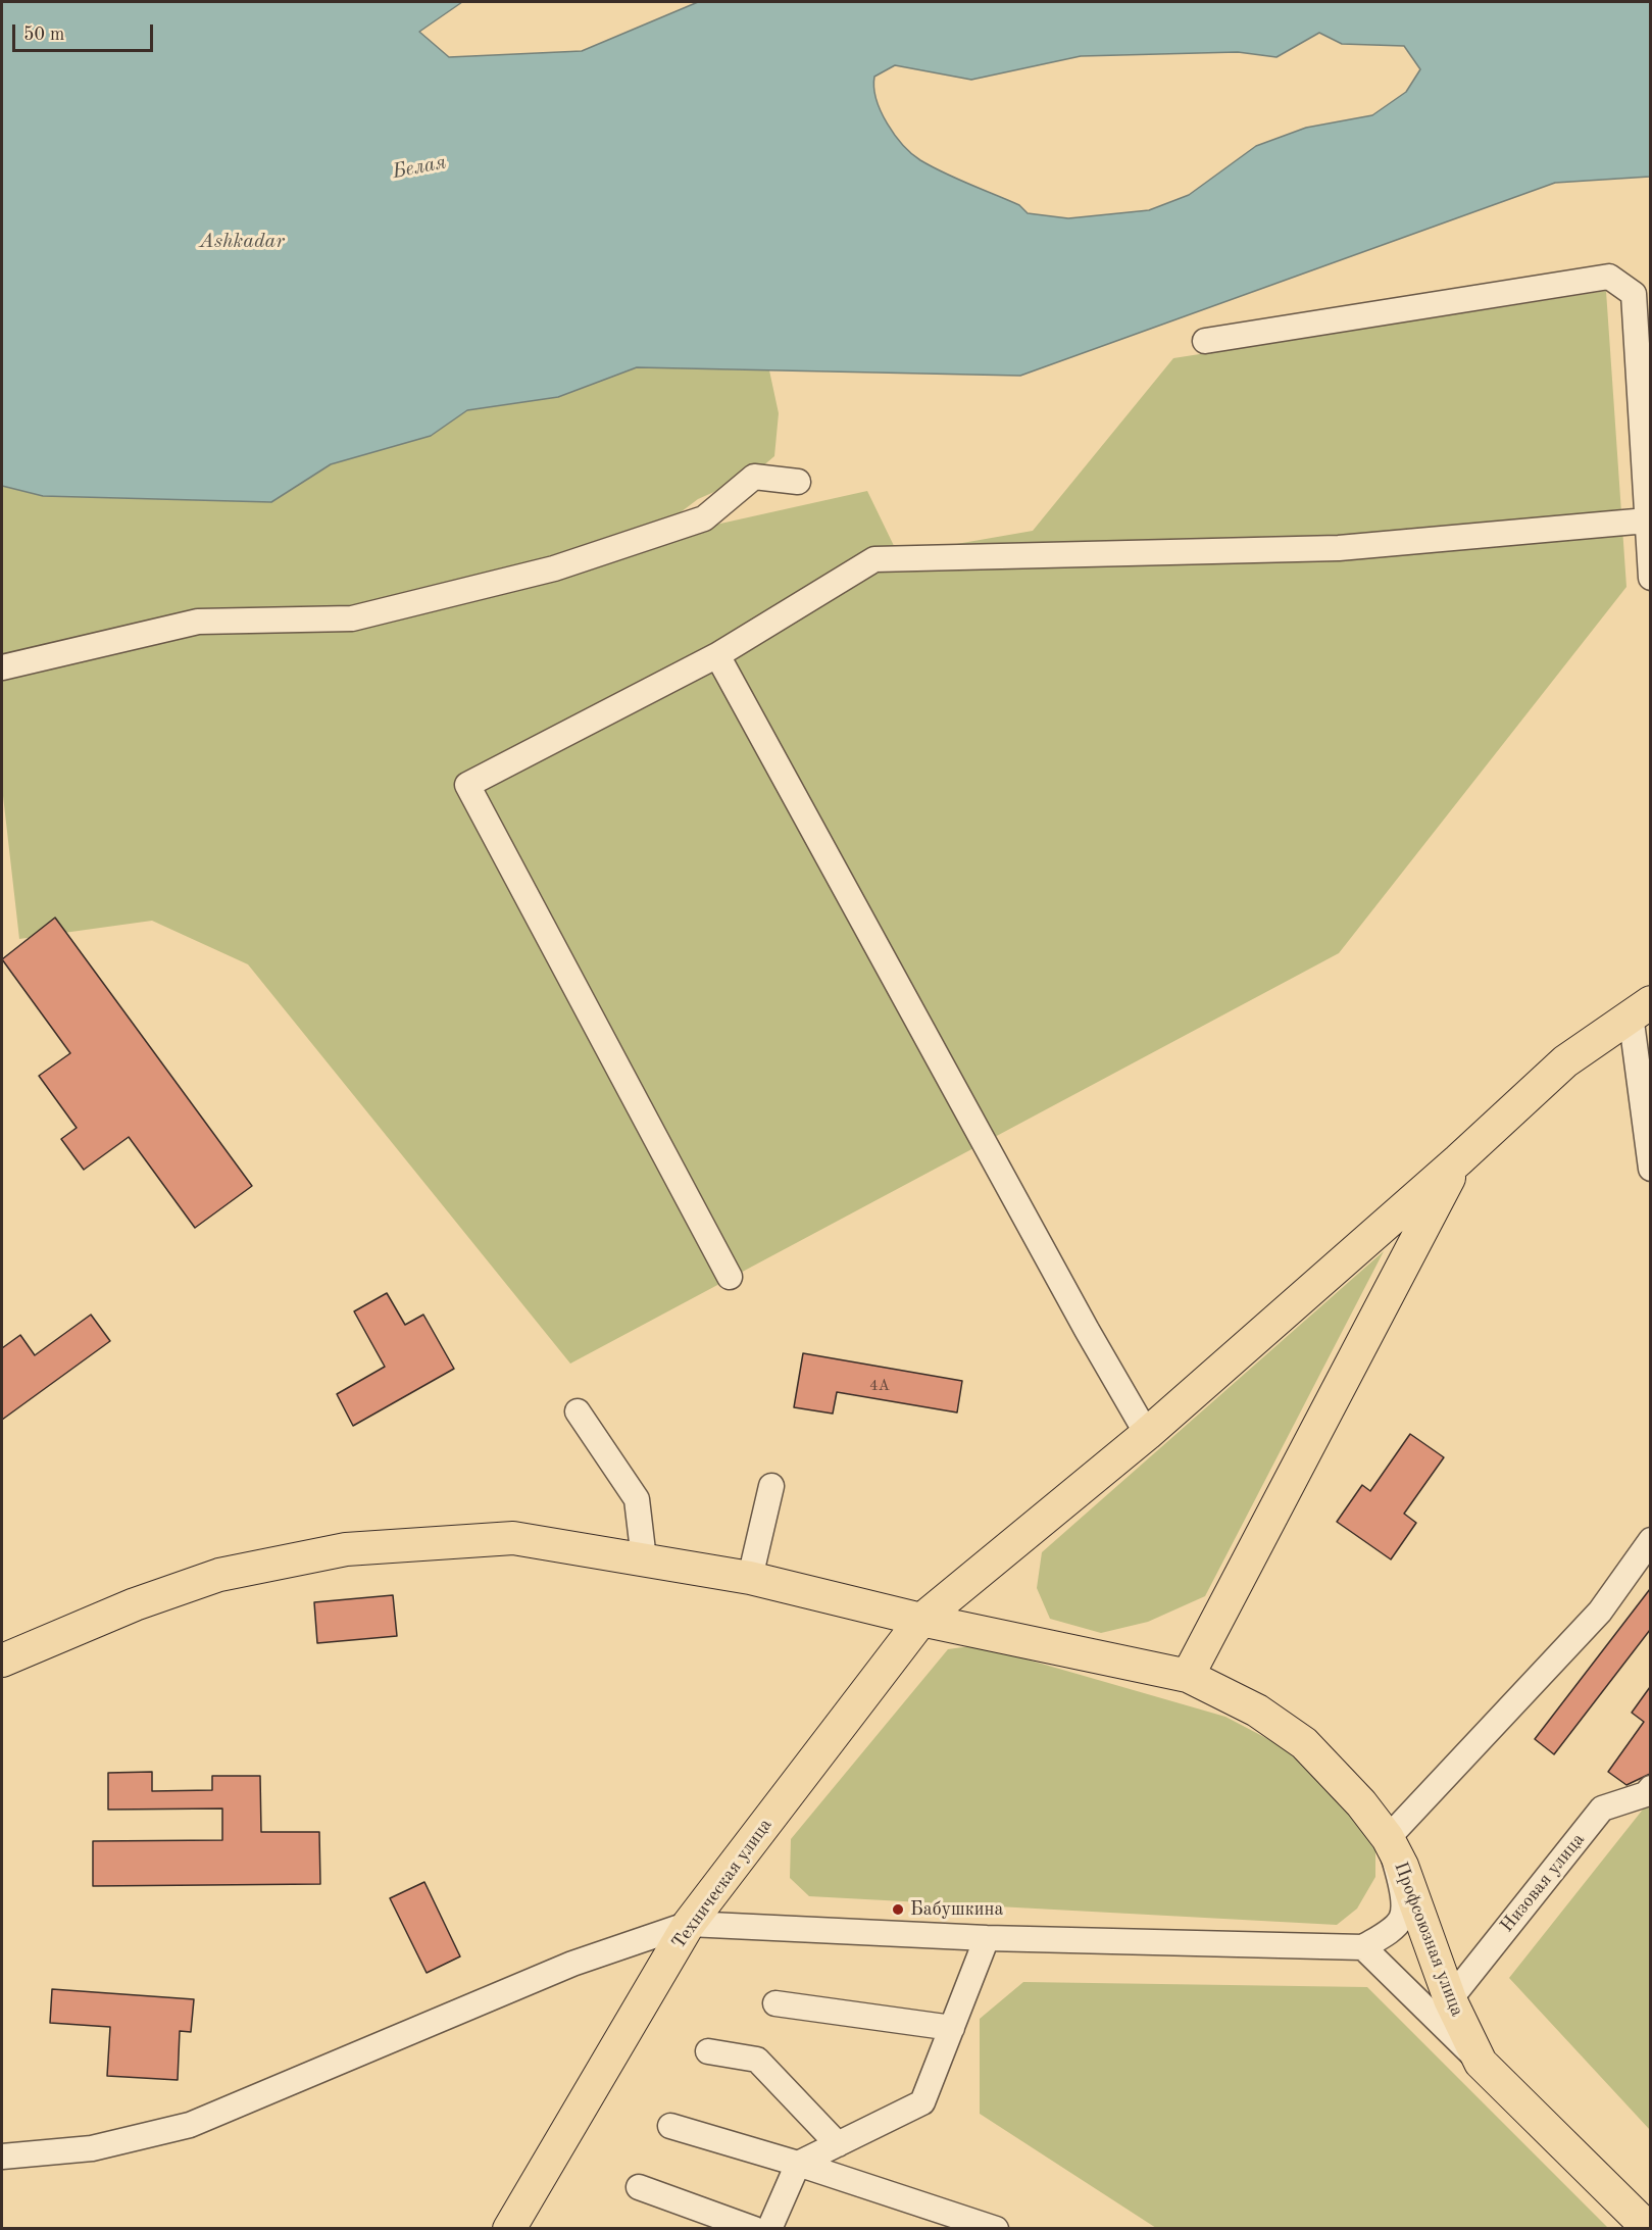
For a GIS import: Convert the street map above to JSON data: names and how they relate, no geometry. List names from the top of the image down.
{
  "streets": {
    "main road": ["Техническая улица", "Профсоюзная улица"],
    "street": ["Низовая улица"]
  },
  "crossings": [
    ["Низовая улица", "Профсоюзная улица"],
    ["Техническая улица", "Профсоюзная улица"]
  ],
  "water": ["Белая", "Ashkadar"],
  "places": ["Бабушкина"],
  "house_numbers": ["4А"],
  "scale_bar": "50 m"
}
